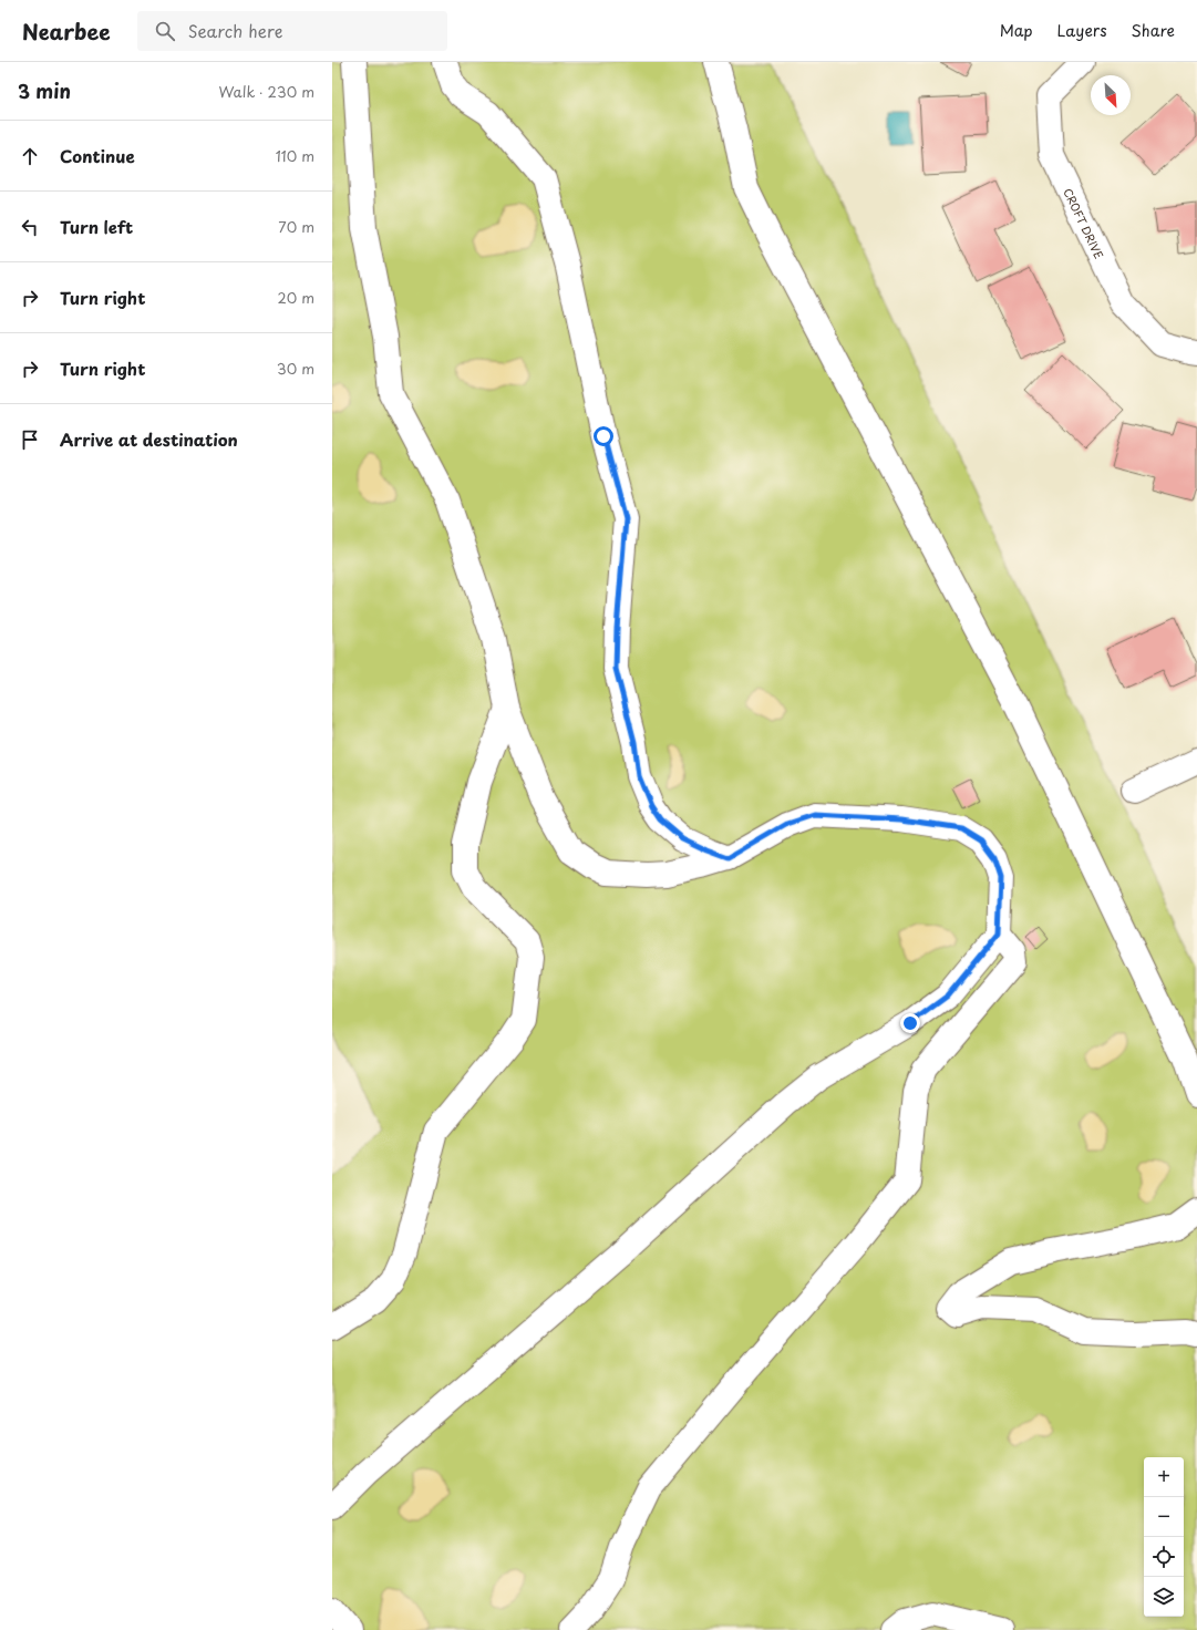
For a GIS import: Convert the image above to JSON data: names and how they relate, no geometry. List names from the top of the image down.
{
  "streets": {
    "street": ["CROFT DRIVE"]
  },
  "north": "bottom right",
  "page": {
    "header": "Nearbee",
    "search": "Search here",
    "nav": ["Map", "Layers", "Share"],
    "heading": ["3 min", "Walk · 230 m"],
    "list": [
      ["Continue", "110 m"],
      ["Turn left", "70 m"],
      ["Turn right", "20 m"],
      ["Turn right", "30 m"],
      "Arrive at destination"
    ],
    "map_buttons": ["+", "−"]
  }
}
